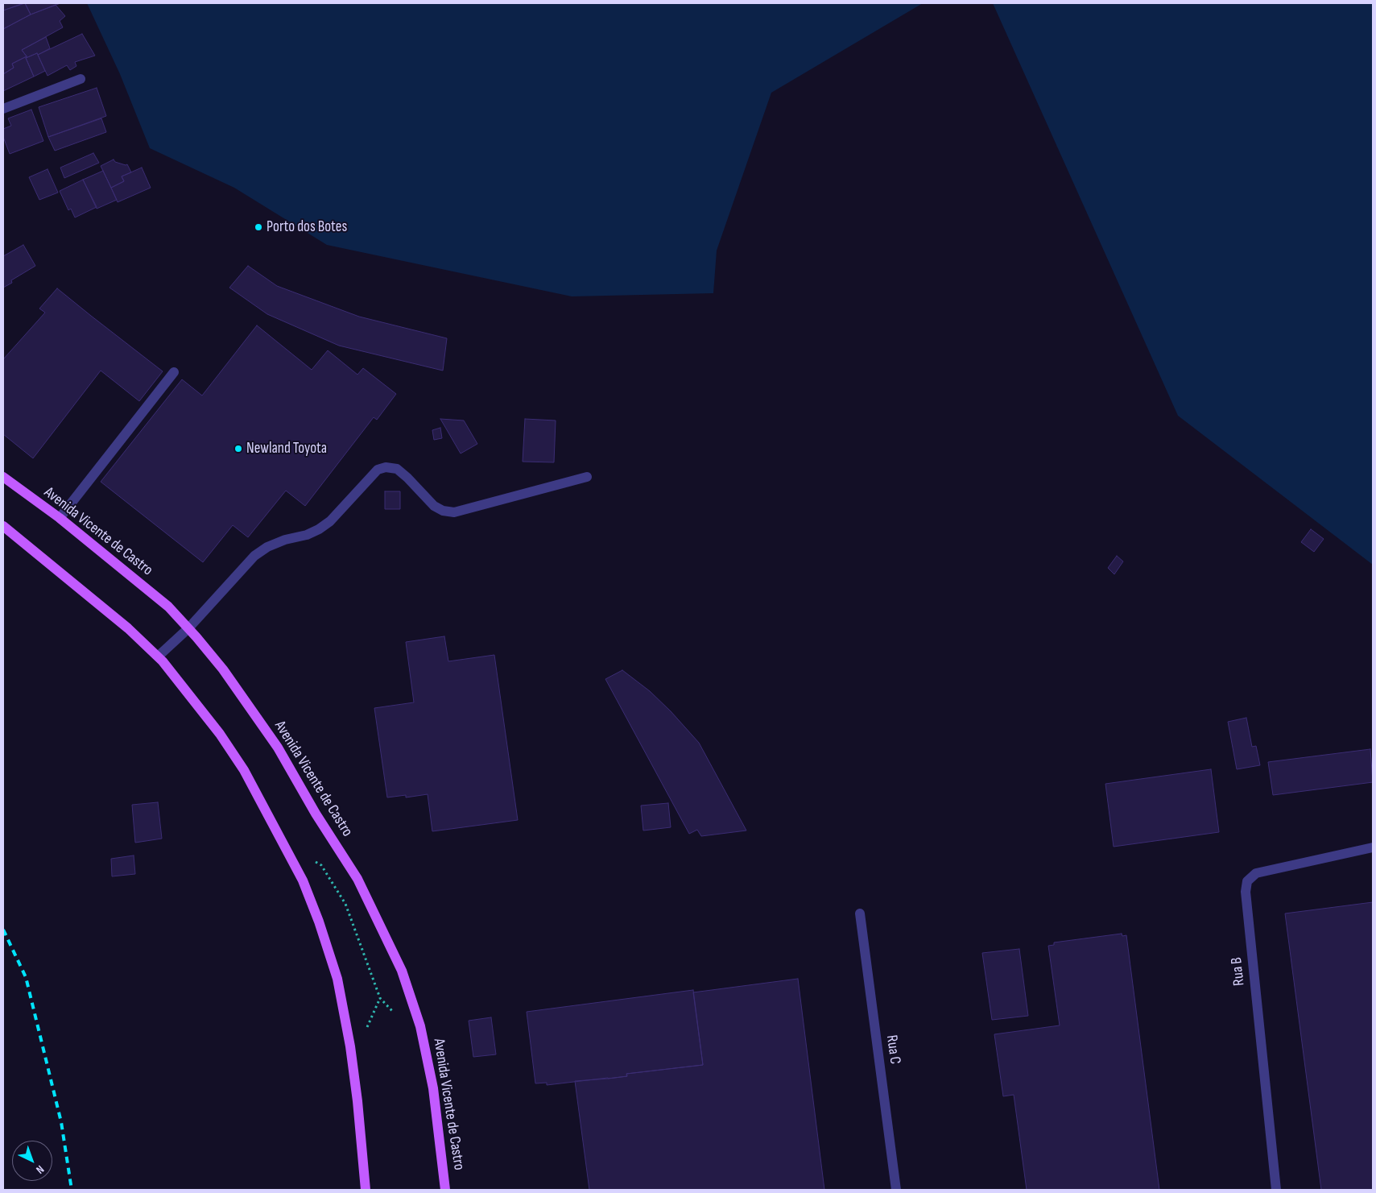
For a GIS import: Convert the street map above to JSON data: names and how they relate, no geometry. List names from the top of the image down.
{
  "streets": {
    "main road": ["Avenida Vicente de Castro"],
    "street": ["Rua B", "Rua C"]
  },
  "places": ["Porto dos Botes", "Newland Toyota"],
  "north": "bottom right"
}
